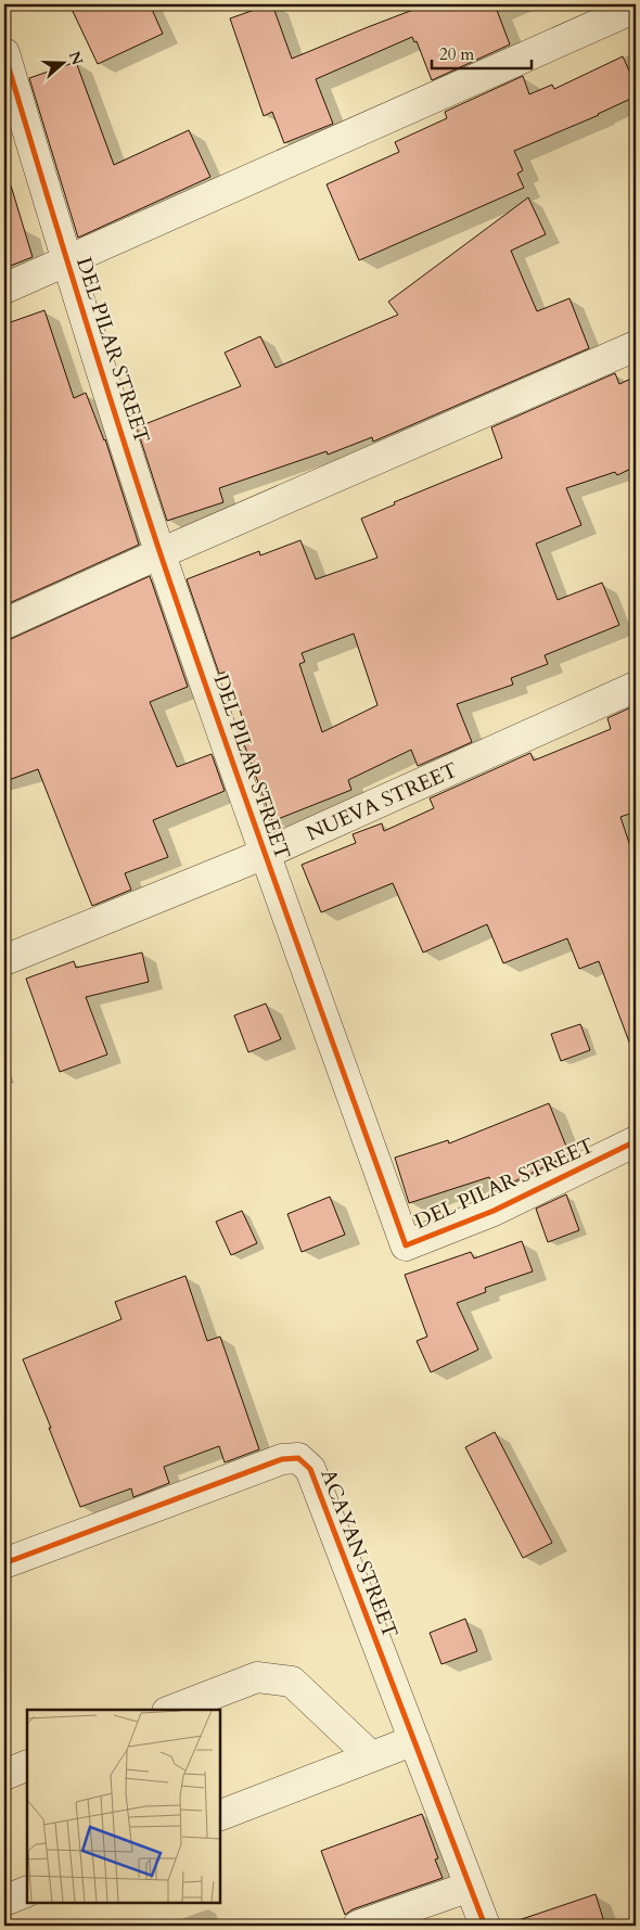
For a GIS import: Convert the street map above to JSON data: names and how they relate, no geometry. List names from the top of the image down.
{
  "streets": {
    "street": ["DEL PILAR STREET", "NUEVA STREET", "ACAYAN STREET"]
  },
  "crossings": [
    ["DEL PILAR STREET", "NUEVA STREET"]
  ],
  "scale_bar": "20 m",
  "north": "right"
}
